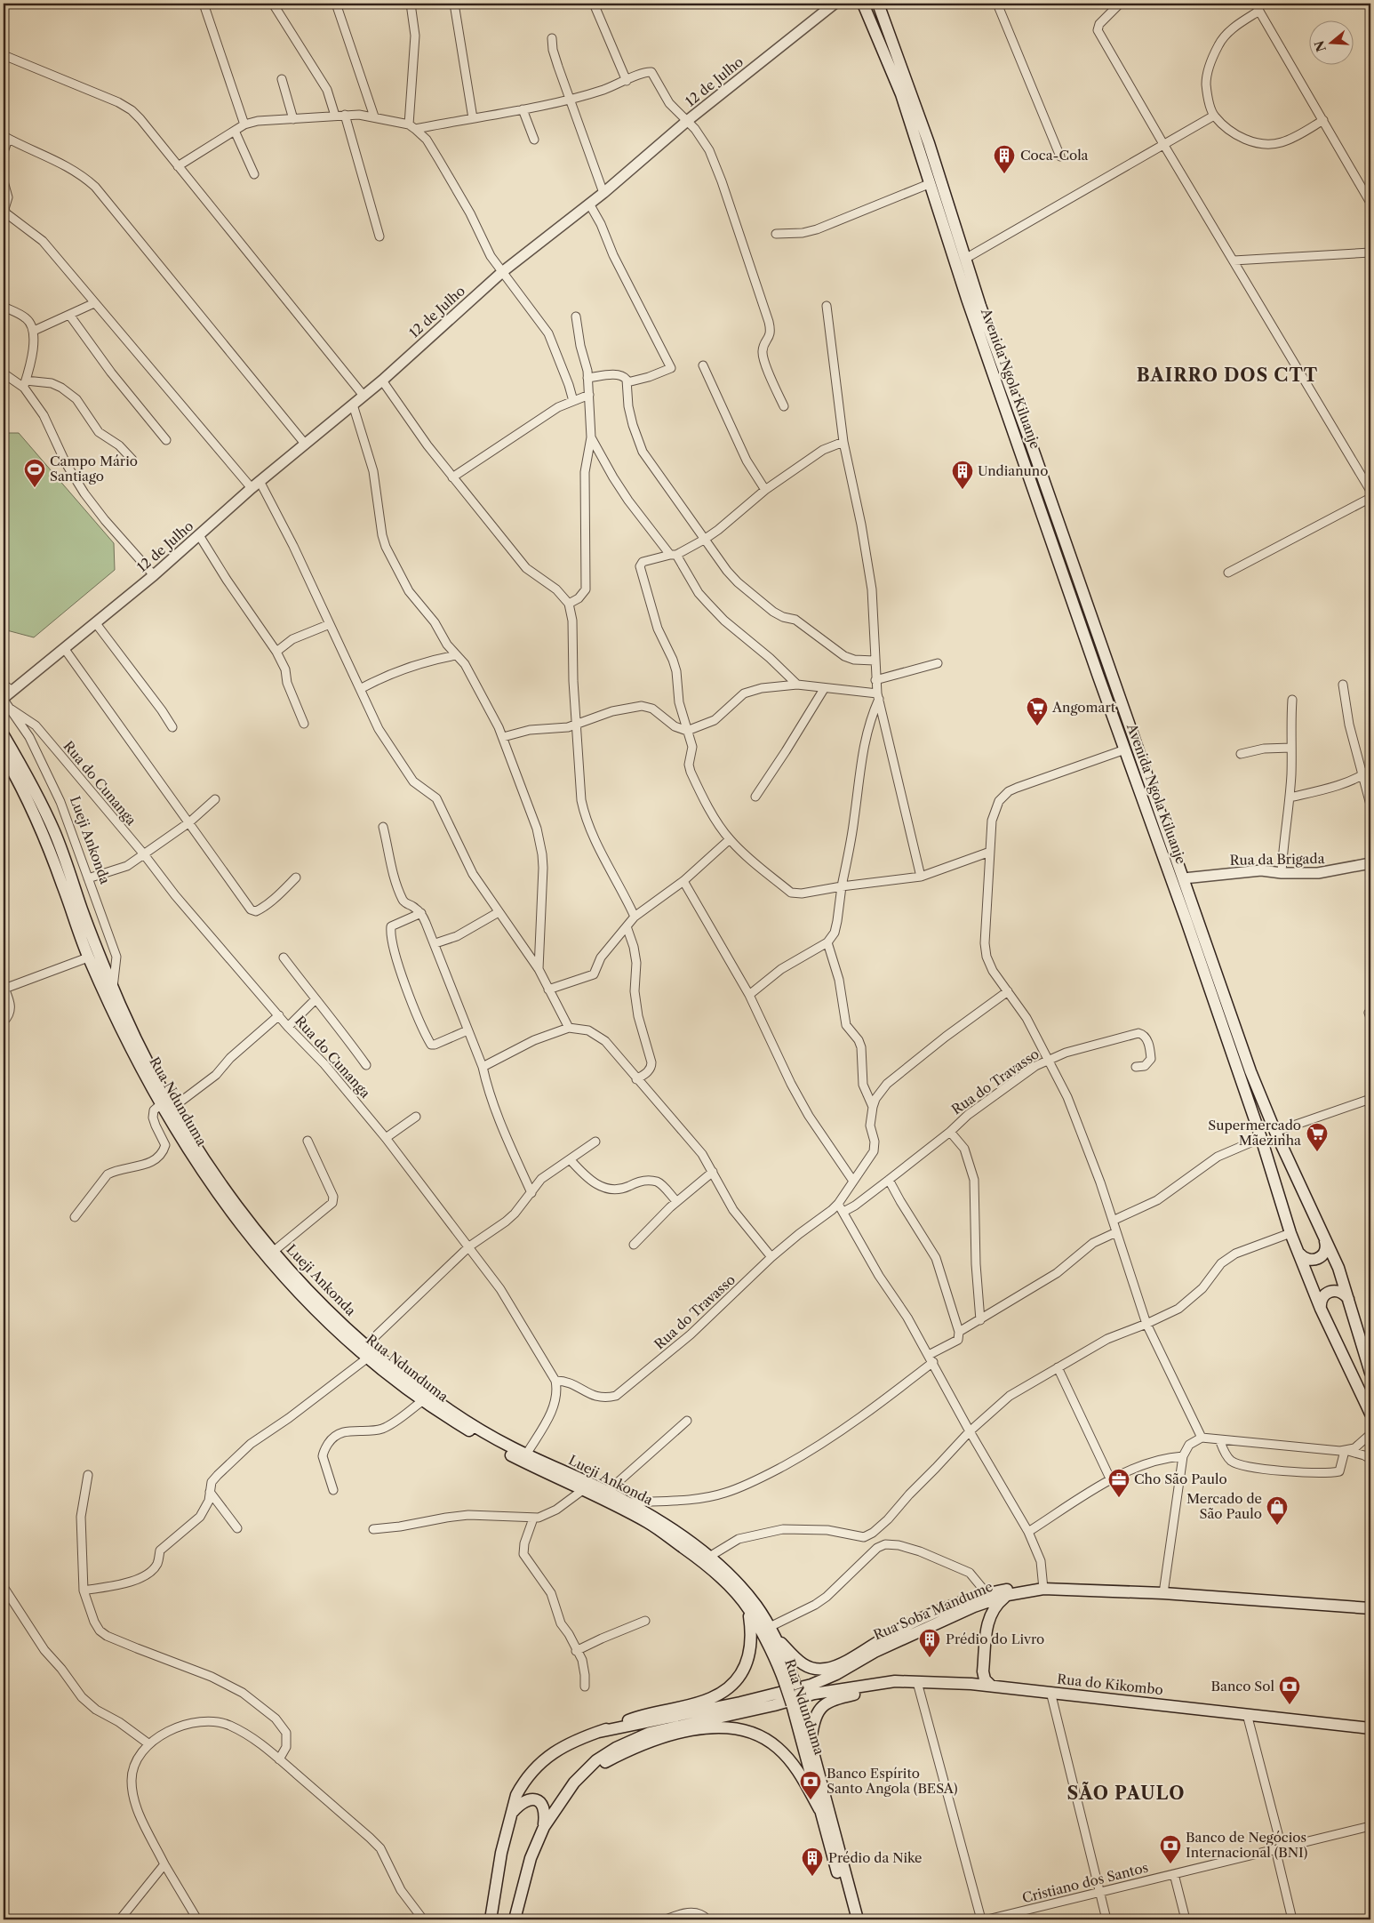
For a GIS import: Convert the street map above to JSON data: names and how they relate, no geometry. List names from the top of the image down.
{
  "streets": {
    "main road": [
      "Avenida Ngola Kiluanje",
      "Lueji Ankonda",
      "Rua Ndunduma",
      "Rua Soba Mandume",
      "Rua do Kikombo"
    ],
    "street": [
      "12 de Julho",
      "Rua do Cunanga",
      "Rua da Brigada",
      "Rua do Travasso",
      "Cristiano dos Santos"
    ]
  },
  "crossings": [
    ["Avenida Ngola Kiluanje", "Rua da Brigada"],
    ["Rua do Cunanga", "Lueji Ankonda"],
    ["Rua do Cunanga", "Rua do Travasso"],
    ["Lueji Ankonda", "Rua Ndunduma"]
  ],
  "districts": ["BAIRRO DOS CTT", "SÃO PAULO"],
  "places": {
    "building": [
      "Coca-Cola",
      "Undianuno",
      "Prédio do Livro",
      "Prédio da Nike"
    ],
    "sports": ["Campo Mário Santiago"],
    "supermarket": ["Angomart", "Supermercado Mãezinha"],
    "office": ["Cho São Paulo"],
    "shop": ["Mercado de São Paulo"],
    "bank": ["Banco Sol", "Banco Espírito Santo Angola (BESA)", "Banco de Negócios Internacional (BNI)"]
  },
  "north": "left"
}
